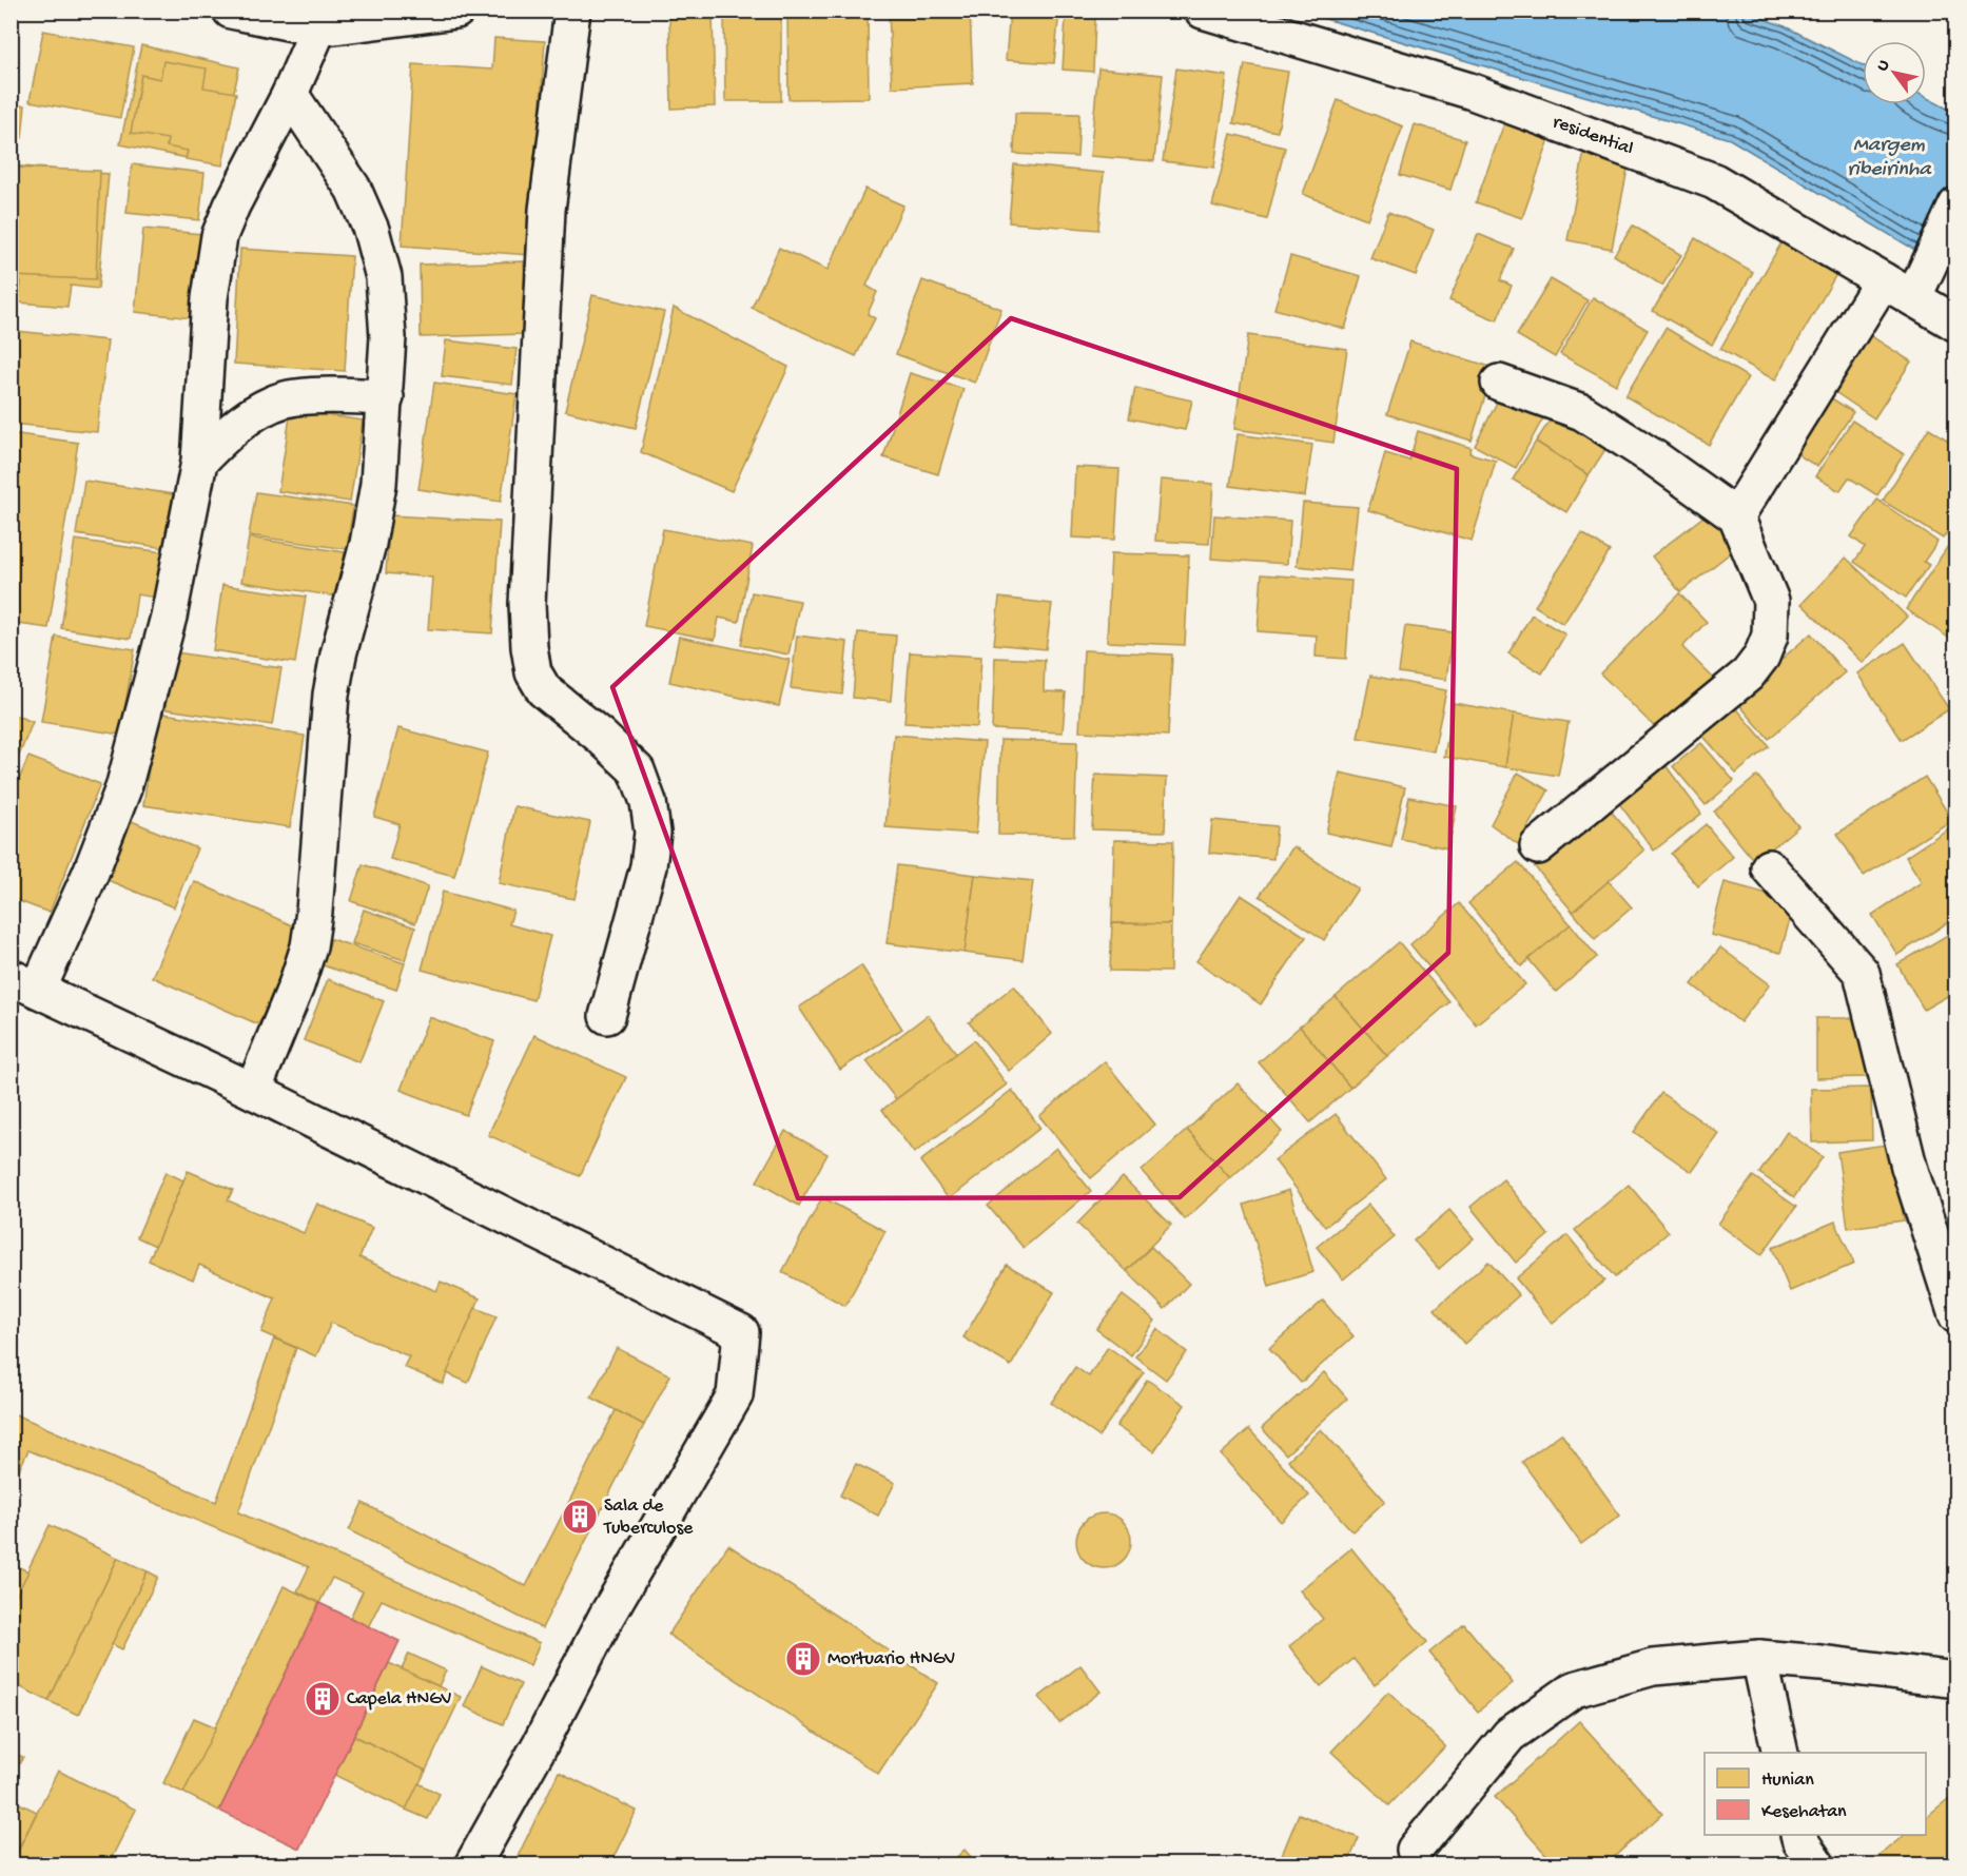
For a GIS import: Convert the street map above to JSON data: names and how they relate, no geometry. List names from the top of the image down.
{
  "streets": {
    "street": ["residential"]
  },
  "water": ["Margem ribeirinha"],
  "places": {
    "building": ["Sala de Tuberculose", "Mortuario HNGV", "Capela HNGV"]
  },
  "legend": ["Hunian", "Kesehatan"],
  "north": "top left"
}
